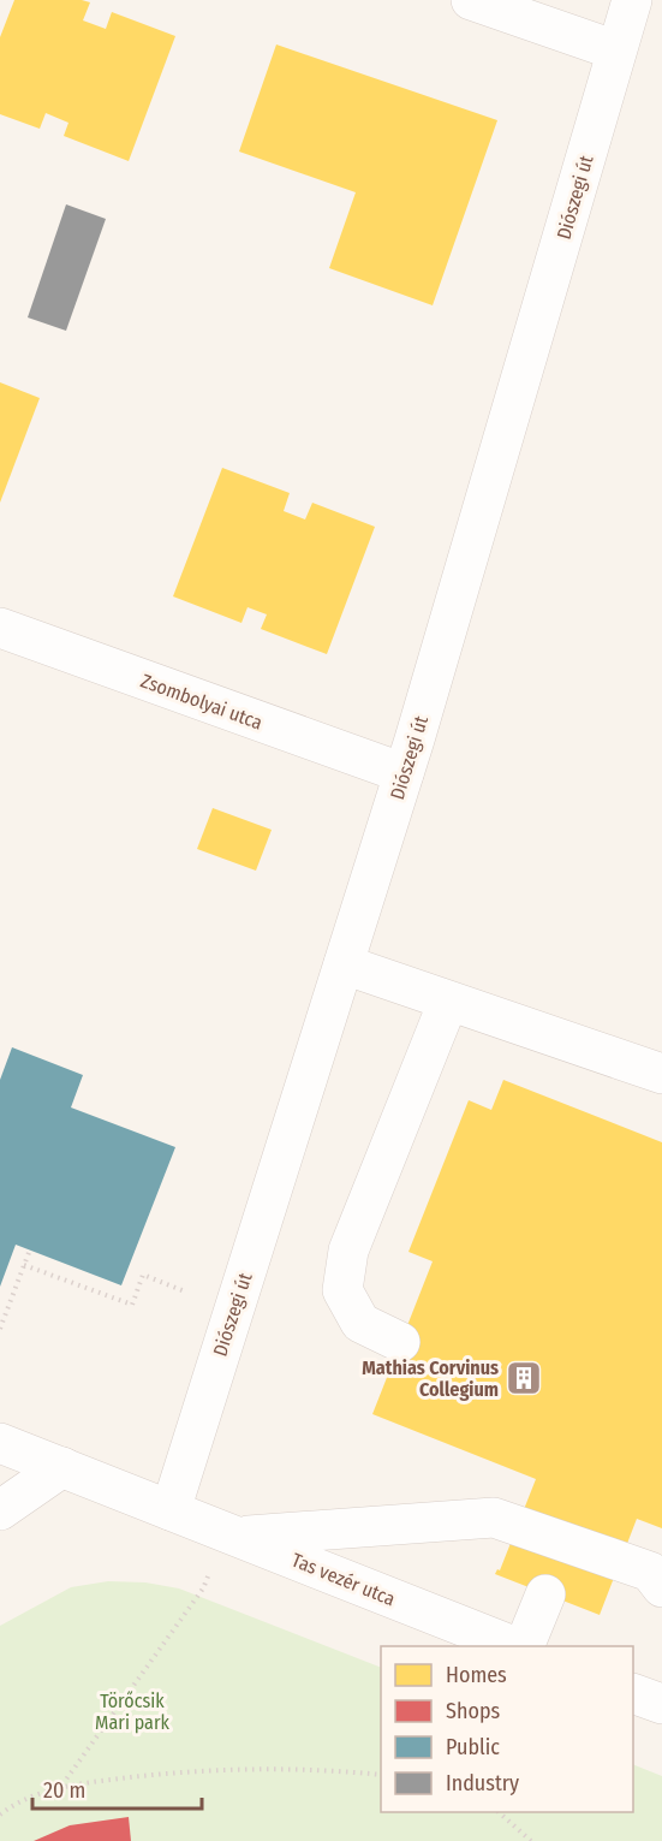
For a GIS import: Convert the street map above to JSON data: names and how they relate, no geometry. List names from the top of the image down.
{
  "streets": {
    "street": ["Diószegi út", "Zsombolyai utca", "Tas vezér utca"]
  },
  "crossings": [
    ["Diószegi út", "Zsombolyai utca"],
    ["Diószegi út", "Tas vezér utca"]
  ],
  "parks": ["Törőcsik Mari park"],
  "places": {
    "building": ["Mathias Corvinus Collegium"]
  },
  "legend": [
    "Homes",
    "Shops",
    "Public",
    "Industry"
  ],
  "scale_bar": "20 m"
}
